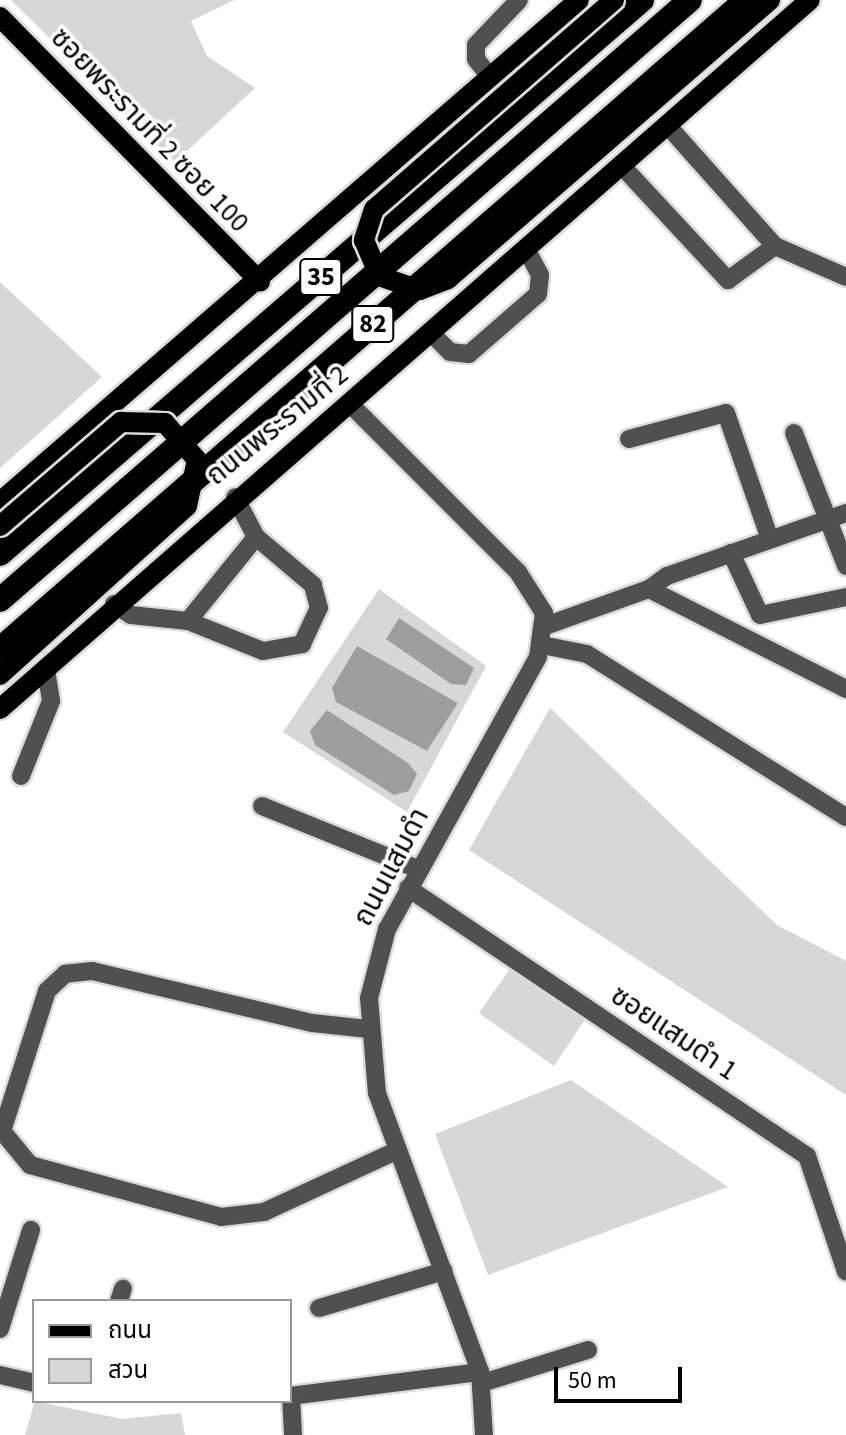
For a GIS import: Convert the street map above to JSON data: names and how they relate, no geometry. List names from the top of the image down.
{
  "streets": {
    "highway": ["35", "82", "ถนนพระรามที่ 2"],
    "main road": ["ซอยพระรามที่ 2 ซอย 100"],
    "street": ["ถนนแสมดำ", "ซอยแสมดำ 1"]
  },
  "crossings": [
    ["ซอยพระรามที่ 2 ซอย 100", "35"],
    ["ถนนแสมดำ", "ซอยแสมดำ 1"]
  ],
  "legend": ["ถนน", "สวน"],
  "scale_bar": "50 m"
}
